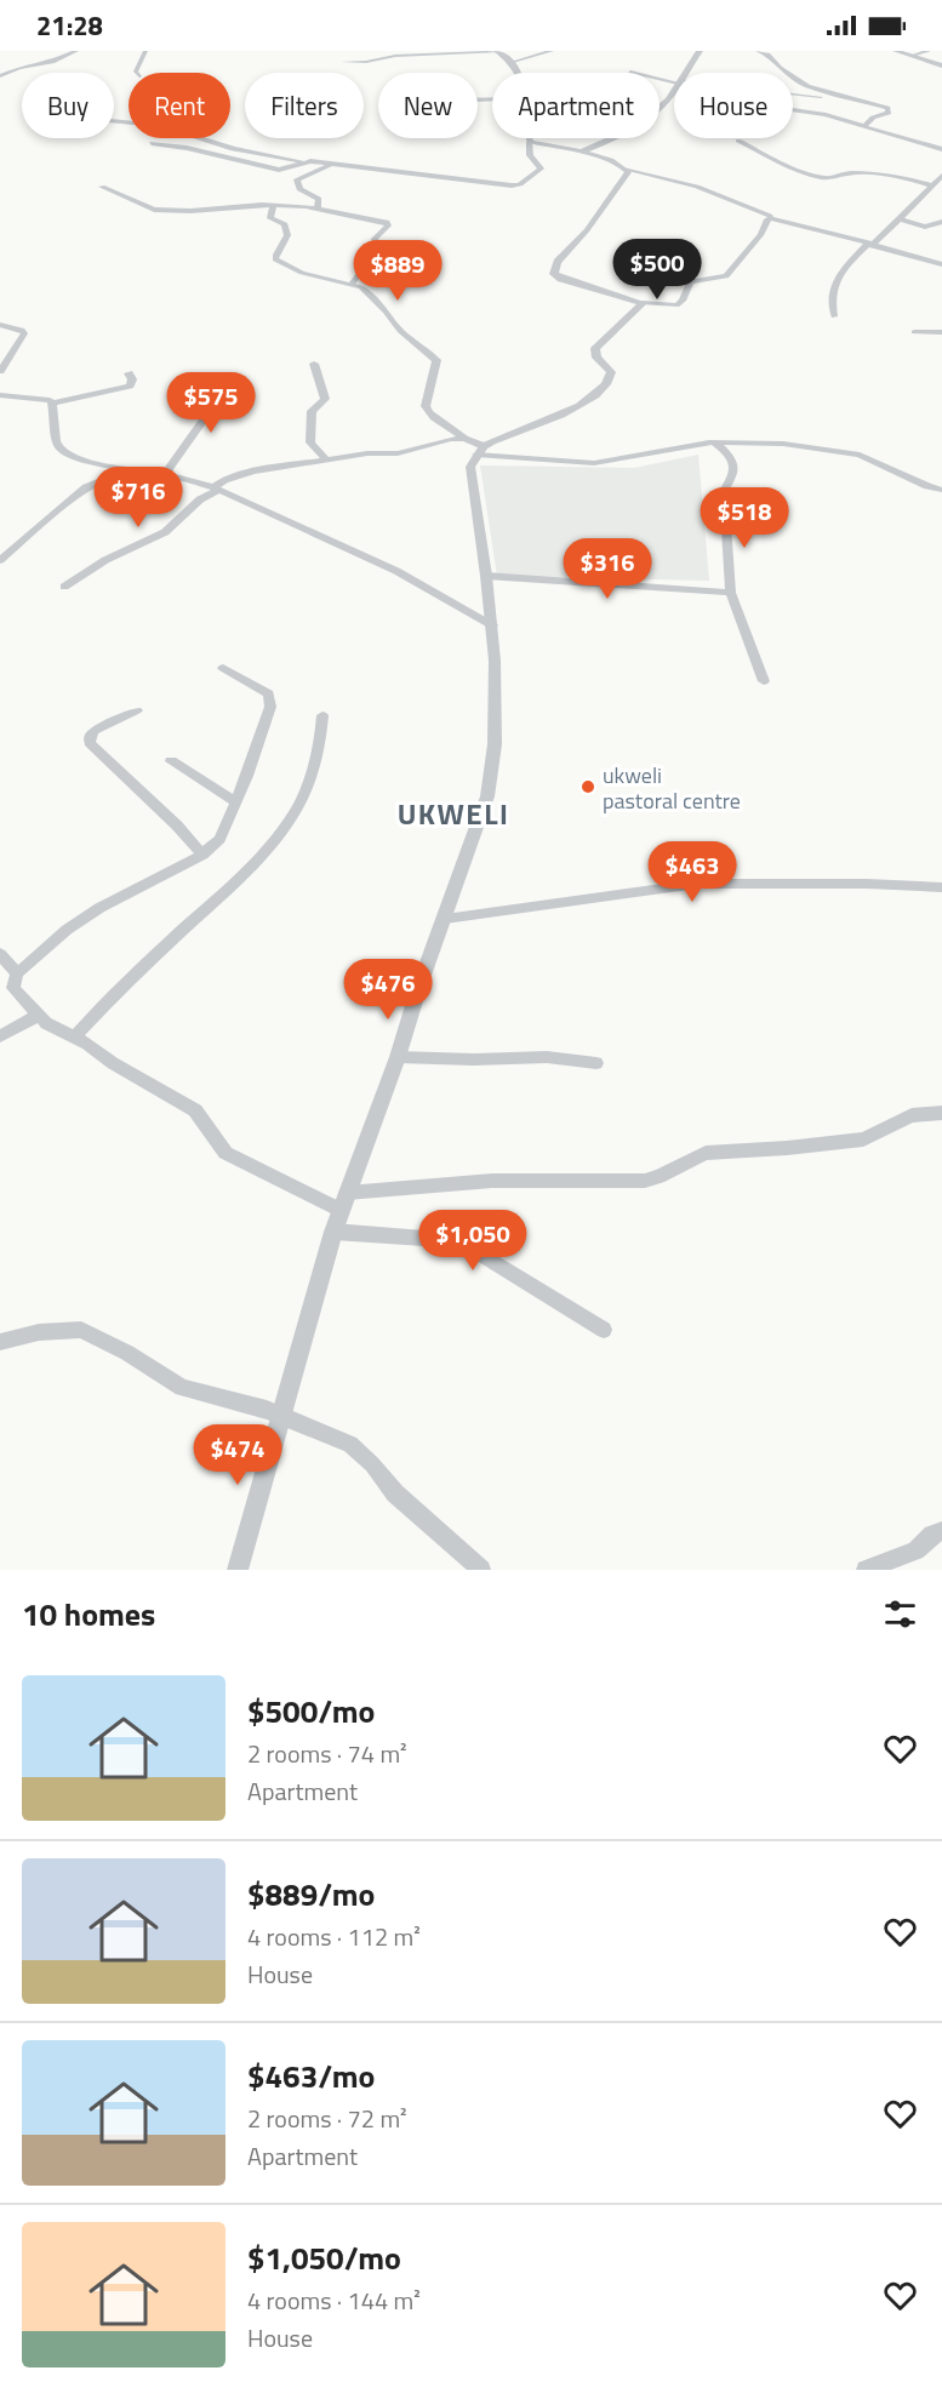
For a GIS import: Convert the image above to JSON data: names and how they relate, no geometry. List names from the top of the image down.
{
  "districts": ["UKWELI"],
  "places": ["ukweli pastoral centre"],
  "page": {
    "status": "21:28",
    "chip": [
      "Buy",
      "Rent",
      "Filters",
      "New",
      "Apartment",
      "House"
    ],
    "price": [
      "$500",
      "$889",
      "$575",
      "$716",
      "$518",
      "$316",
      "$463",
      "$476",
      "$1,050",
      "$474"
    ],
    "heading": "10 homes",
    "list": [
      {
        "name": "$500/mo",
        "note": "2 rooms · 74 m² · Apartment"
      },
      {
        "name": "$889/mo",
        "note": "4 rooms · 112 m² · House"
      },
      {
        "name": "$463/mo",
        "note": "2 rooms · 72 m² · Apartment"
      },
      {
        "name": "$1,050/mo",
        "note": "4 rooms · 144 m² · House"
      }
    ]
  }
}
